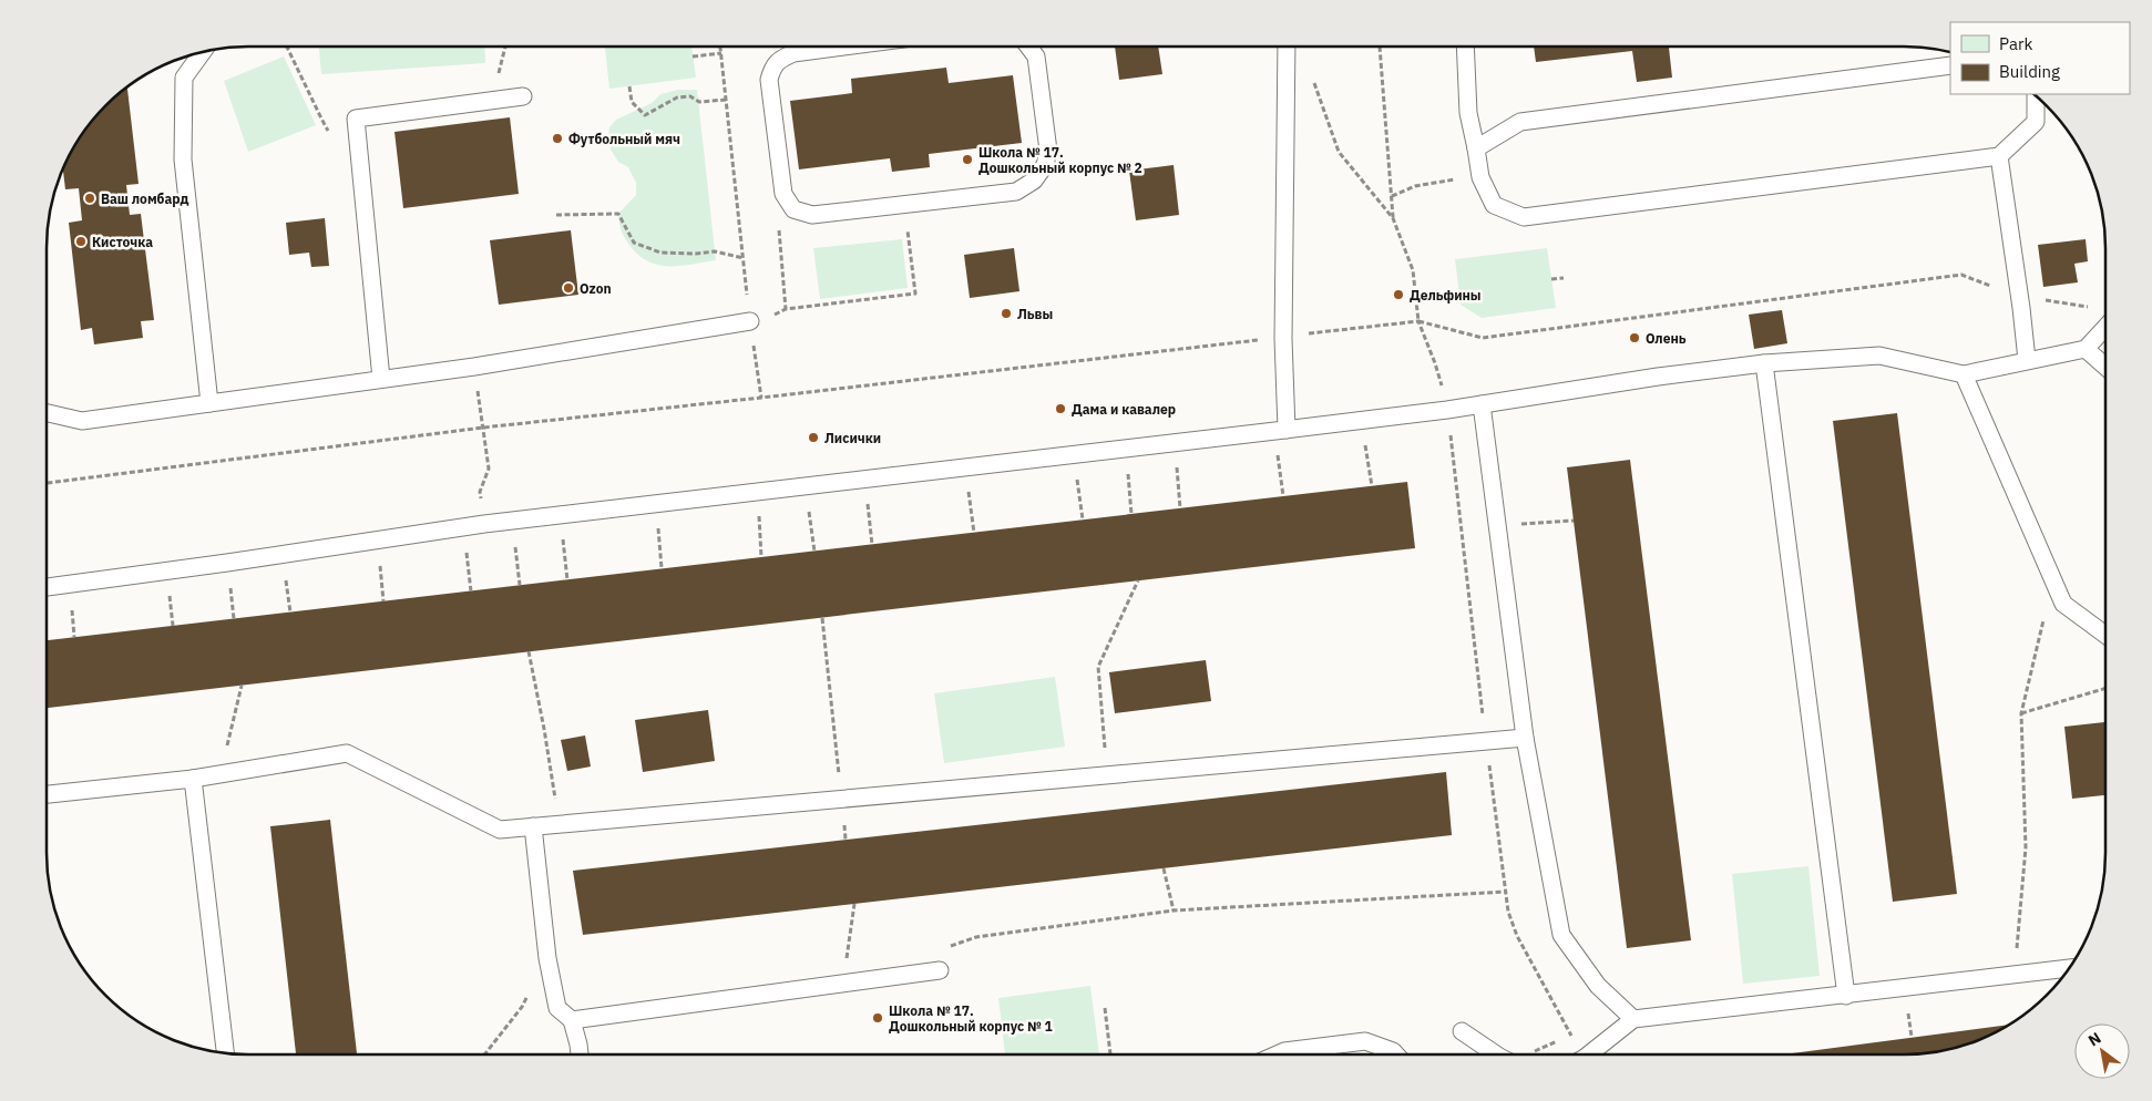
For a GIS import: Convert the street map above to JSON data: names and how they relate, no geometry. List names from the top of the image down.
{
  "places": [
    "Футбольный мяч",
    "Школа № 17. Дошкольный корпус № 2",
    "Ваш ломбард",
    "Кисточка",
    "Ozon",
    "Дельфины",
    "Львы",
    "Олень",
    "Дама и кавалер",
    "Лисички",
    "Школа № 17. Дошкольный корпус № 1"
  ],
  "legend": ["Park", "Building"],
  "north": "top left"
}
